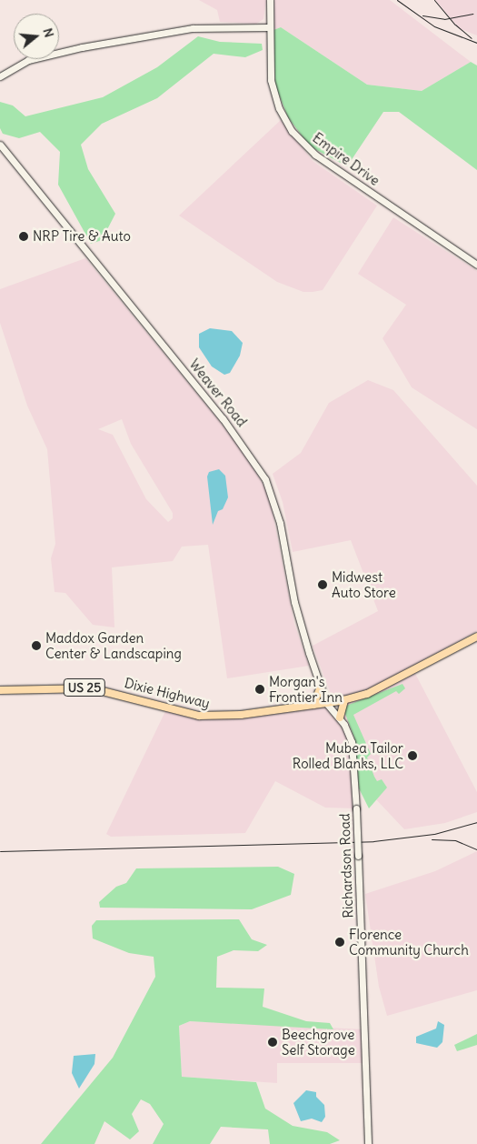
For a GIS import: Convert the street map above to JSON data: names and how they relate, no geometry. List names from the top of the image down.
{
  "streets": {
    "main road": ["US 25", "Dixie Highway"],
    "street": ["Empire Drive", "Weaver Road", "Richardson Road"]
  },
  "crossings": [
    ["Weaver Road", "Dixie Highway"],
    ["Weaver Road", "Richardson Road"],
    ["Dixie Highway", "Richardson Road"]
  ],
  "places": [
    "NRP Tire & Auto",
    "Midwest Auto Store",
    "Maddox Garden Center & Landscaping",
    "Morgan's Frontier Inn",
    "Mubea Tailor Rolled Blanks, LLC",
    "Florence Community Church",
    "Beechgrove Self Storage"
  ],
  "north": "right"
}
